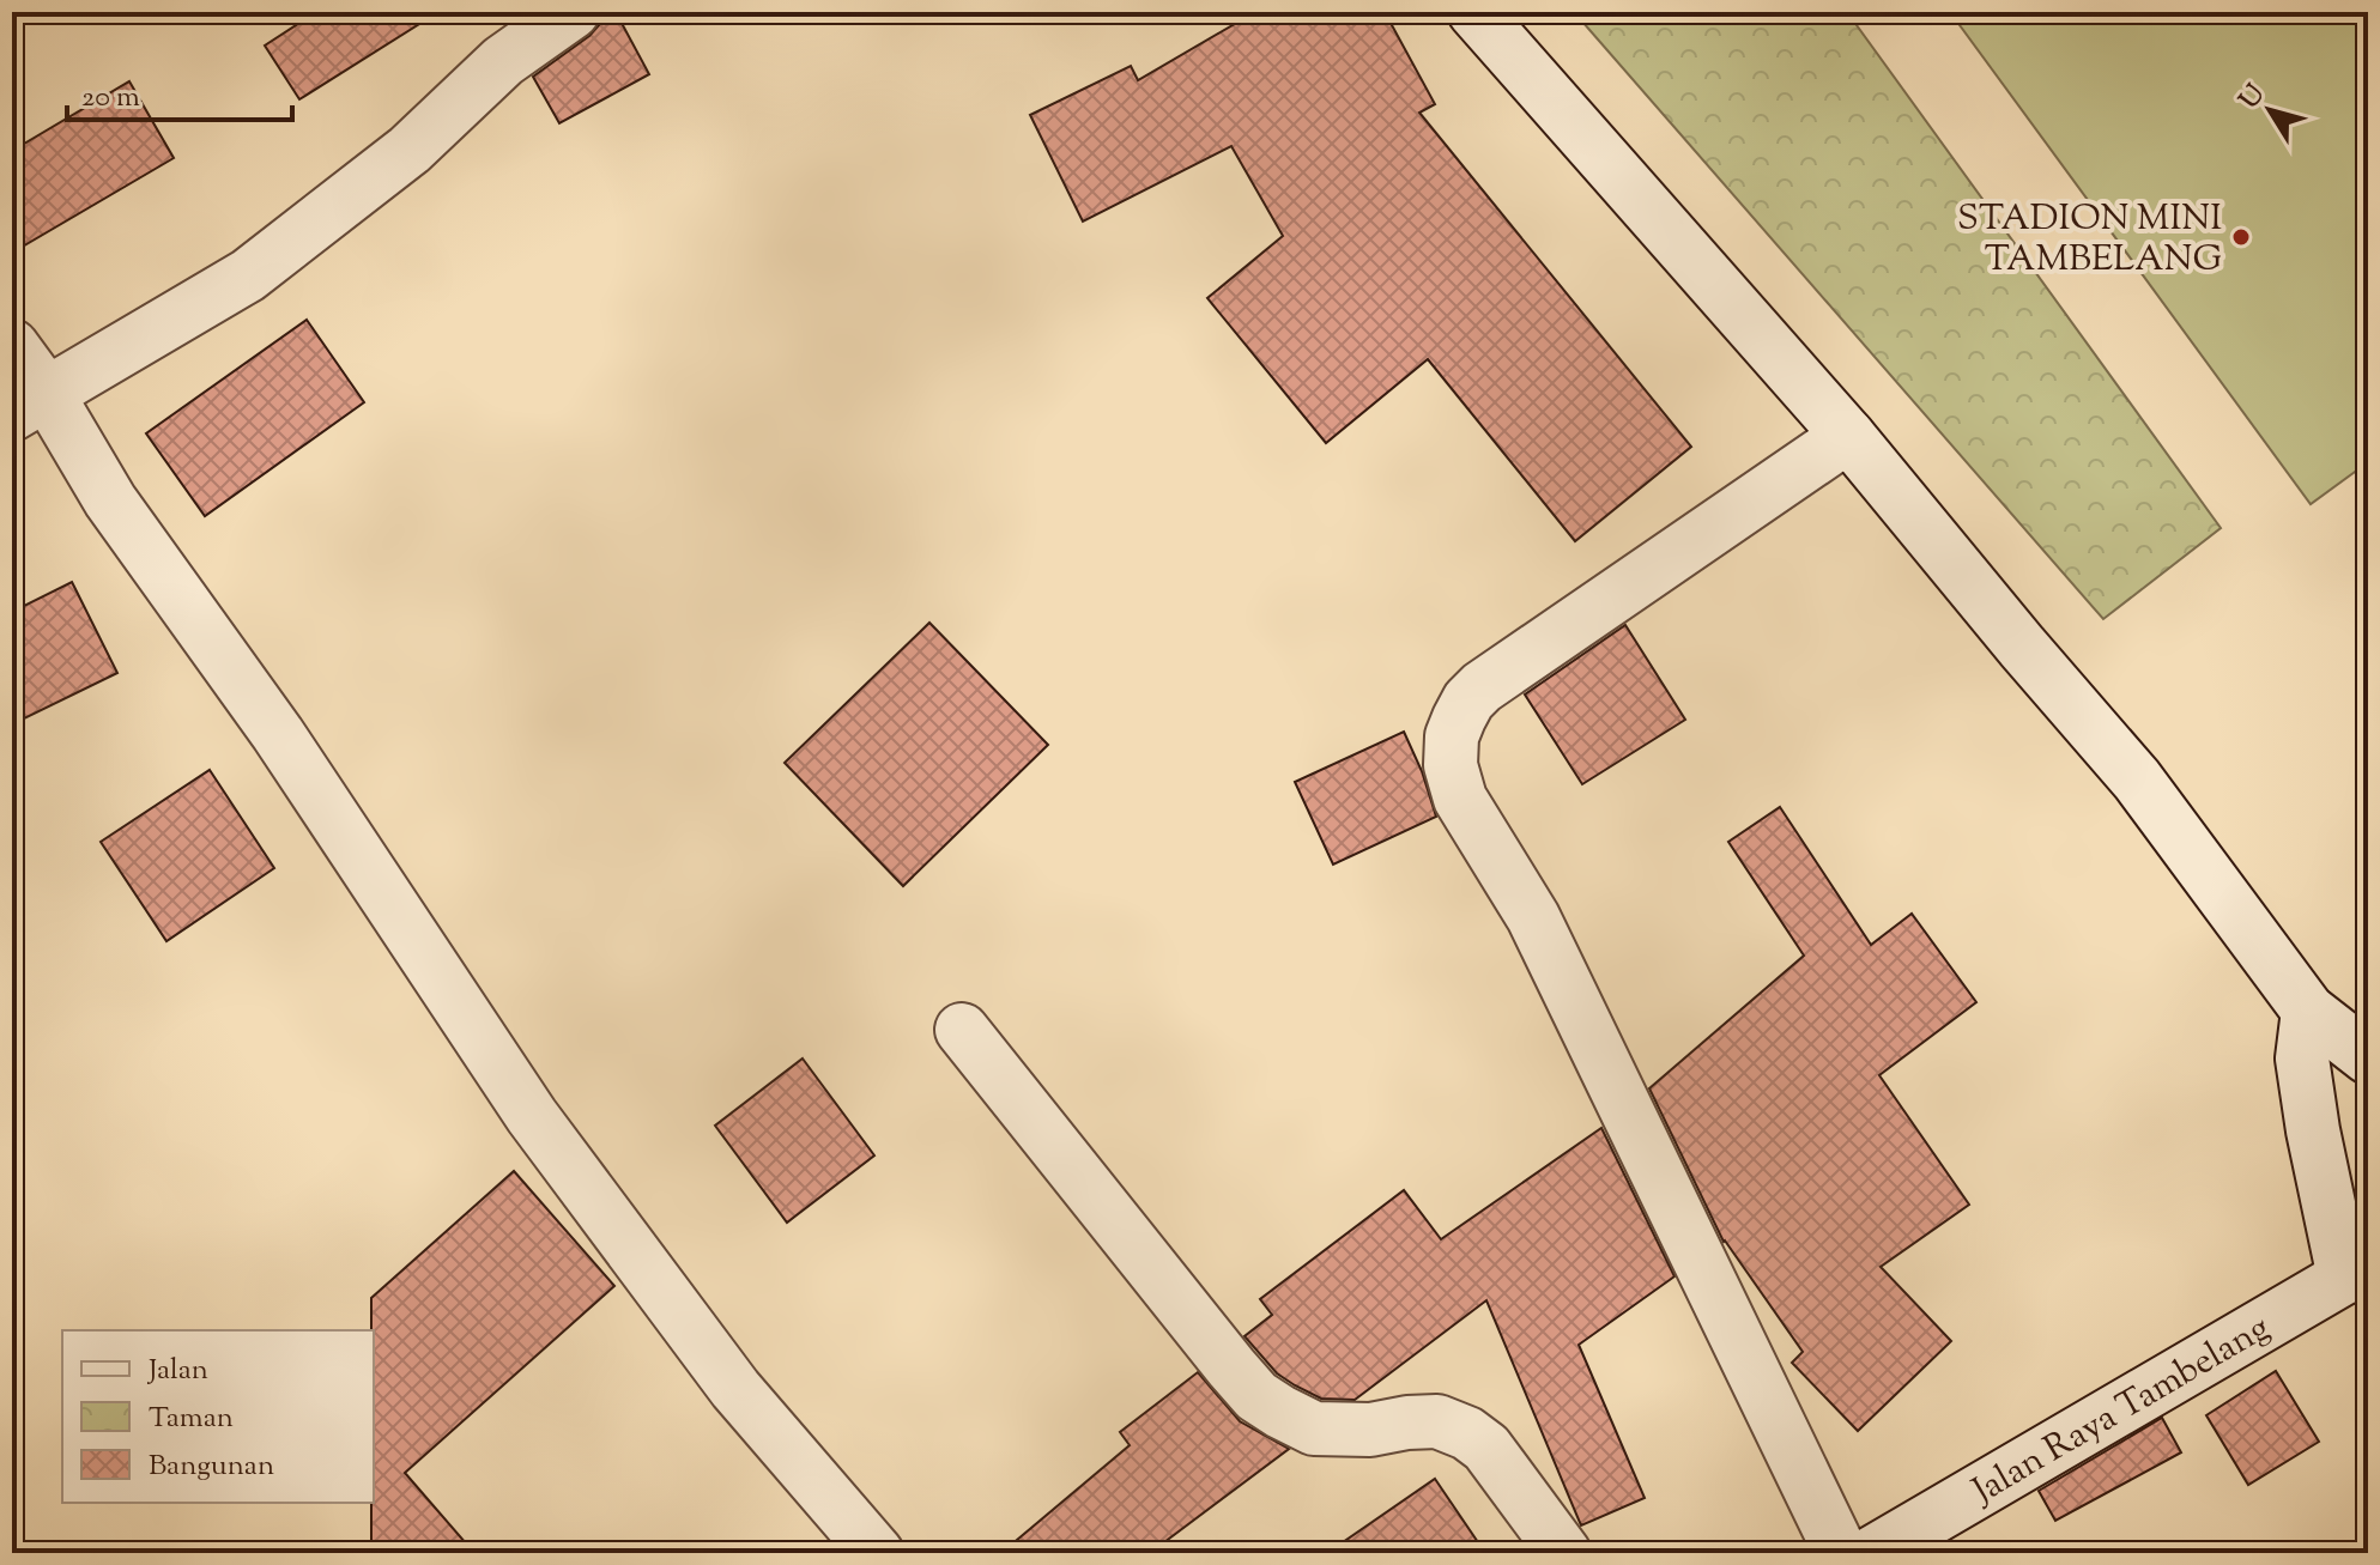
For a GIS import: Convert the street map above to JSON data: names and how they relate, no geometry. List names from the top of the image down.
{
  "streets": {
    "street": ["Jalan Raya Tambelang"]
  },
  "places": ["STADION MINI TAMBELANG"],
  "legend": ["Jalan", "Taman", "Bangunan"],
  "scale_bar": "20 m",
  "north": "top left"
}
